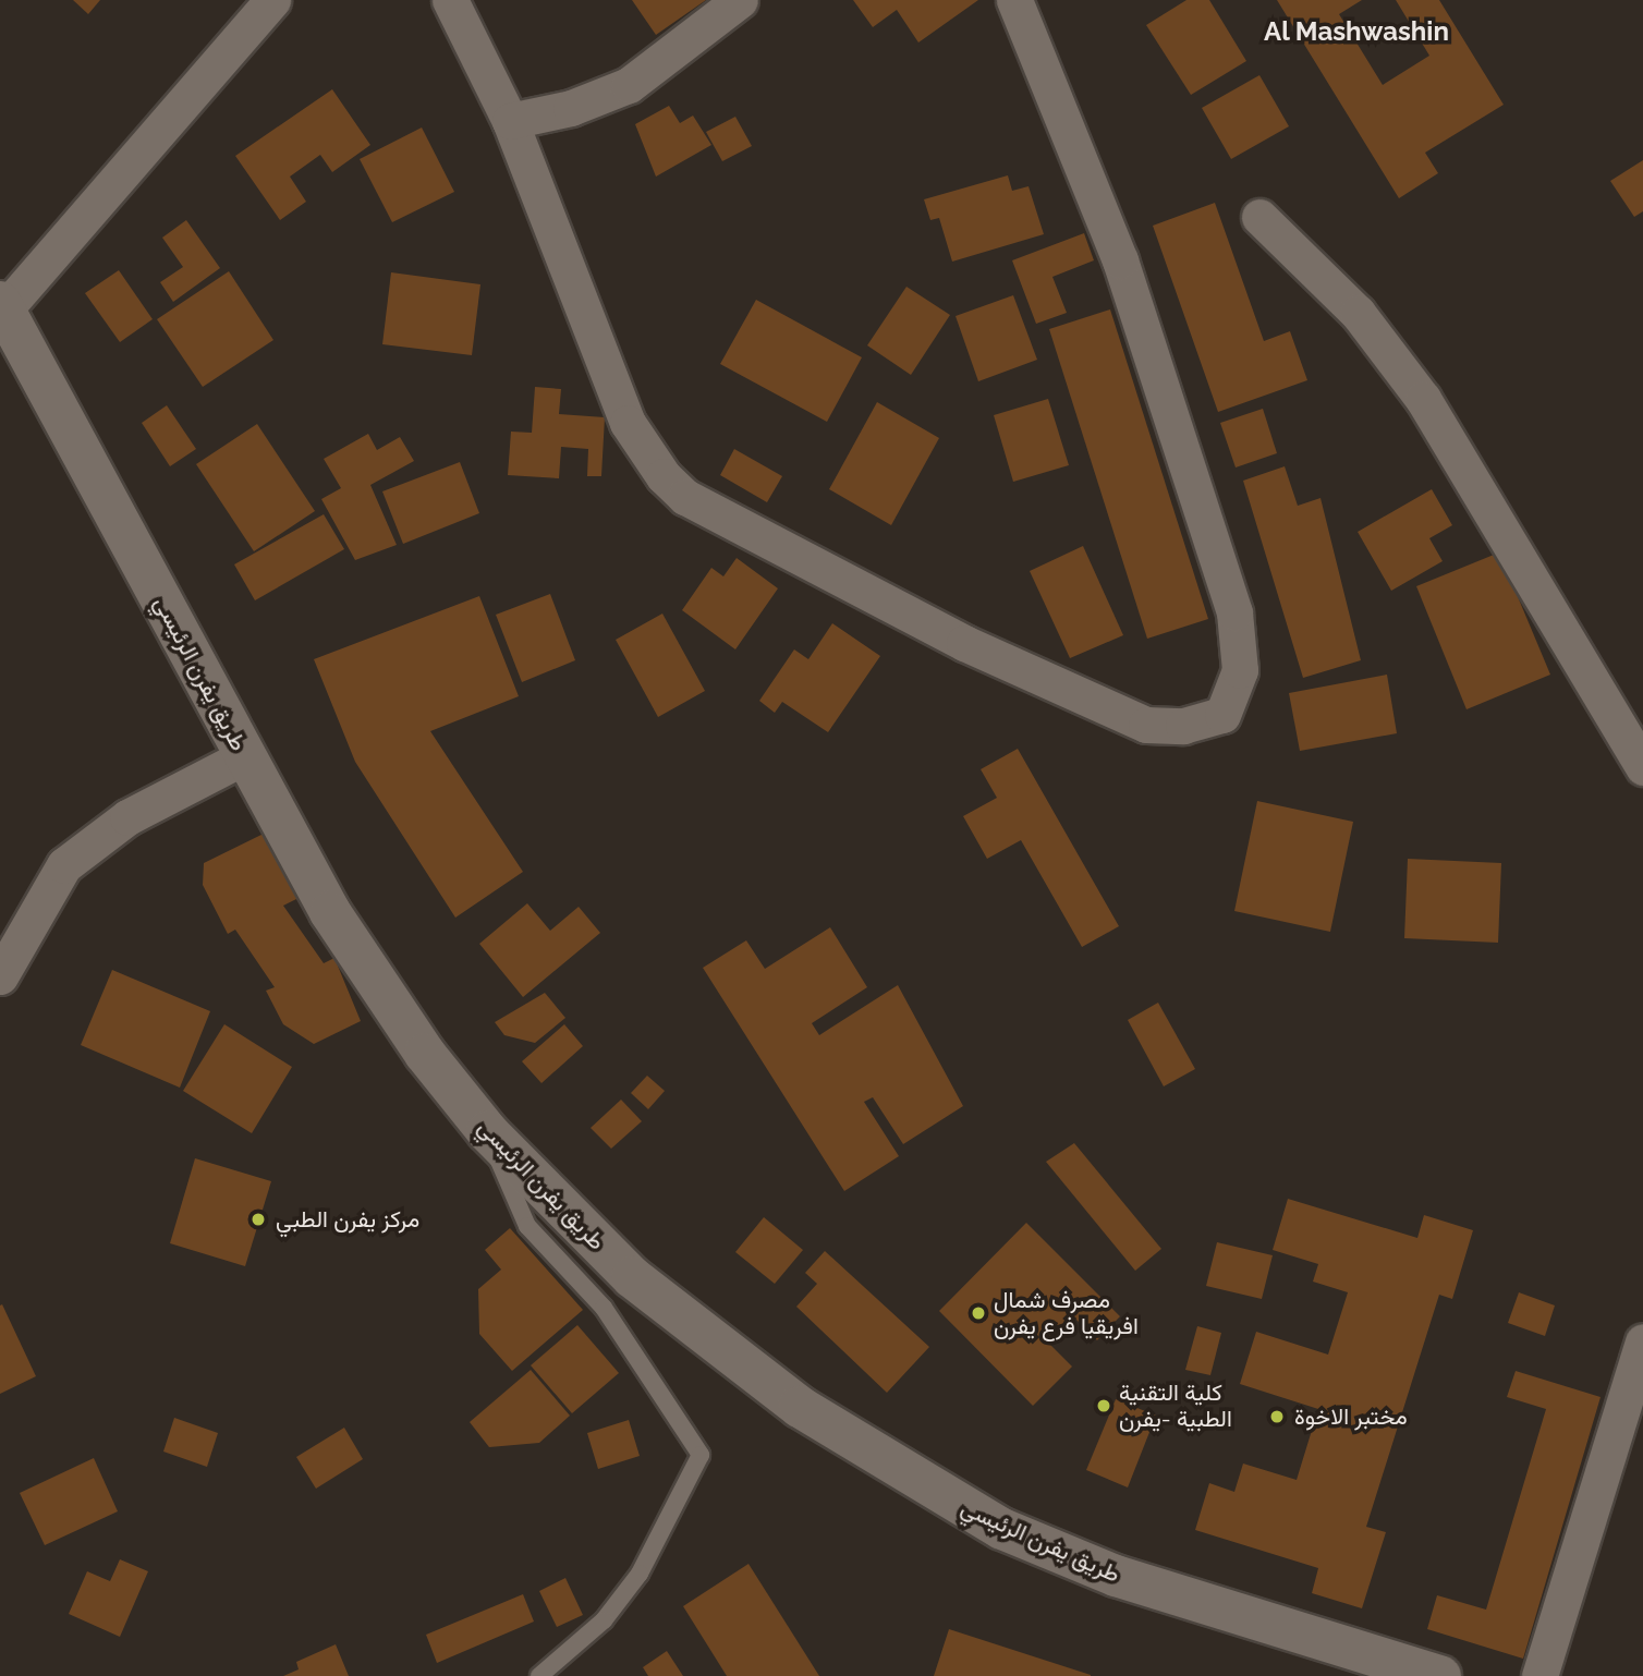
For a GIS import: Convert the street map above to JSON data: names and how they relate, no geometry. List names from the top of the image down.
{
  "streets": {
    "main road": ["طريق يفرن الرئيسي"]
  },
  "districts": ["Al Mashwashin"],
  "places": [
    "مركز يفرن الطبي",
    "مصرف شمال افريقيا فرع يفرن",
    "كلية التقنية الطبية -يفرن",
    "مختبر الاخوة"
  ]
}
